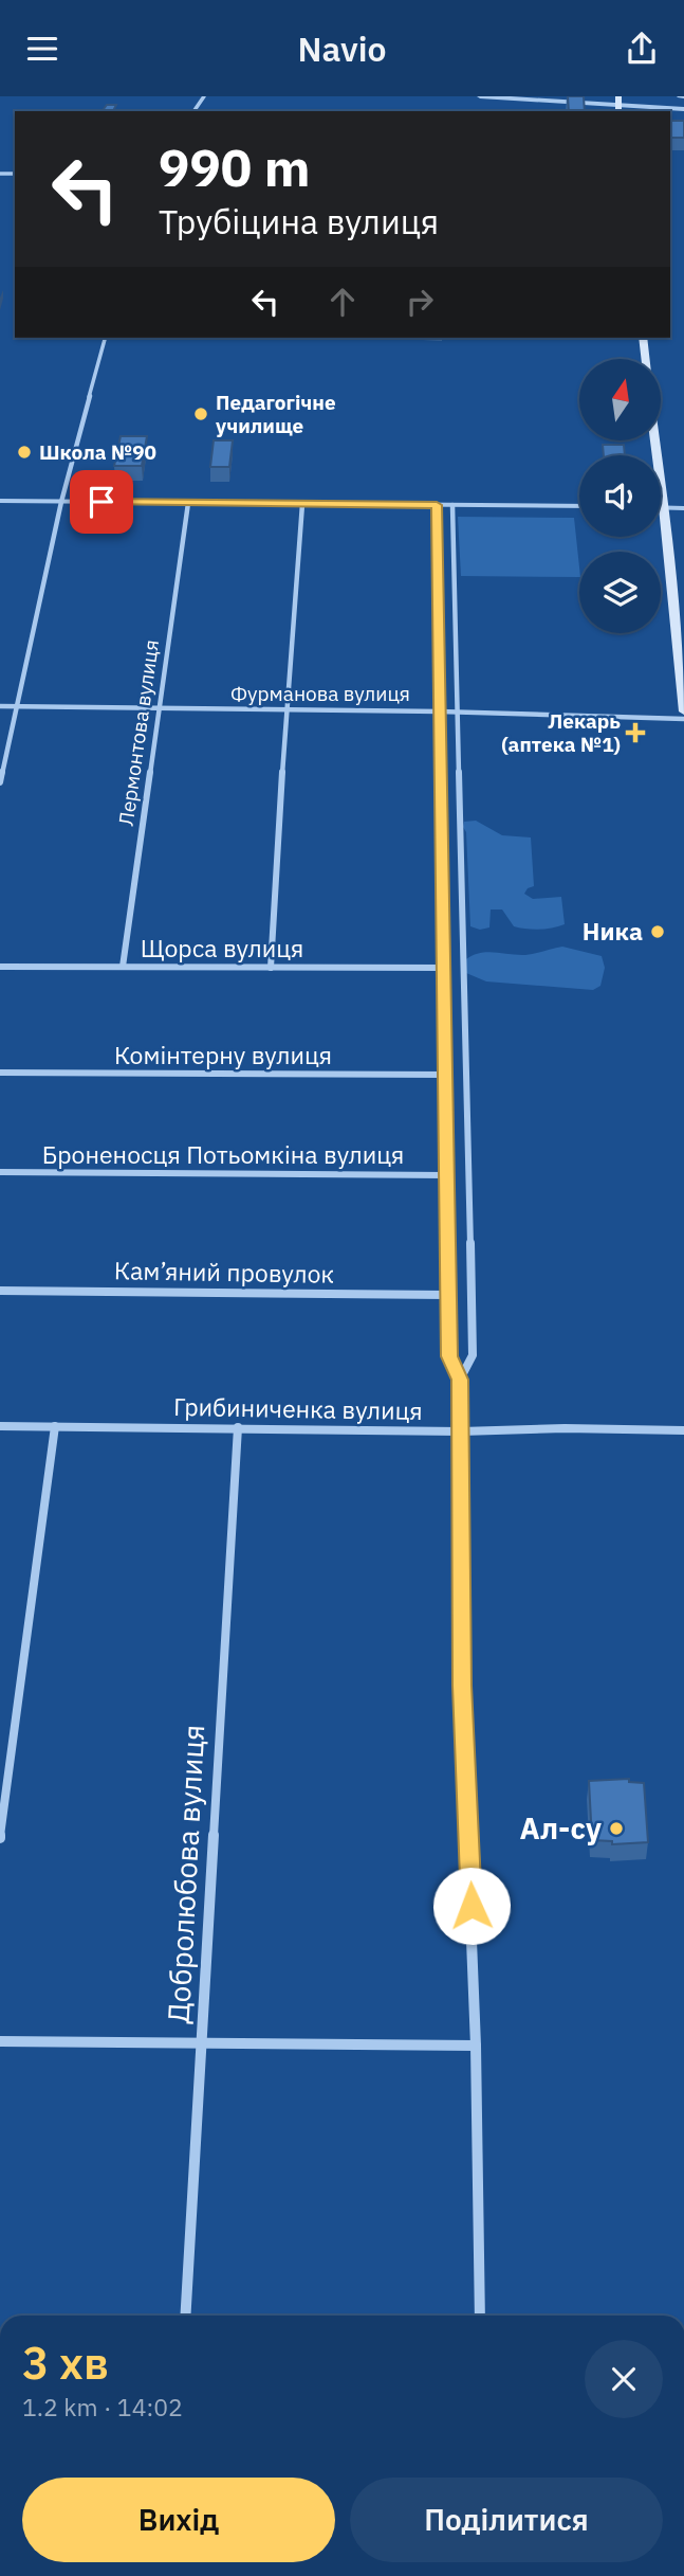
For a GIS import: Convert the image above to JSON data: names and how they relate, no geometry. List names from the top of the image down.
{
  "streets": {
    "street": [
      "Фурманова вулиця",
      "Лермонтова вулиця",
      "Щорса вулиця",
      "Комінтерну вулиця",
      "Броненосця Потьомкіна вулиця",
      "Кам’яний провулок",
      "Грибиниченка вулиця",
      "Добролюбова вулиця"
    ]
  },
  "crossings": [
    ["Фурманова вулиця", "Лермонтова вулиця"],
    ["Лермонтова вулиця", "Щорса вулиця"],
    ["Грибиниченка вулиця", "Добролюбова вулиця"]
  ],
  "places": {
    "other": [
      "Педагогічне училище",
      "Школа №90",
      "Ника",
      "Ал-су"
    ],
    "health": ["Лекарь (аптека №1)"]
  },
  "north": "top",
  "page": {
    "header": "Navio",
    "turn": ["990 m", "Трубіцина вулиця"],
    "heading": ["3 хв", "1.2 km · 14:02"],
    "buttons": ["Вихід", "Поділитися"]
  }
}
